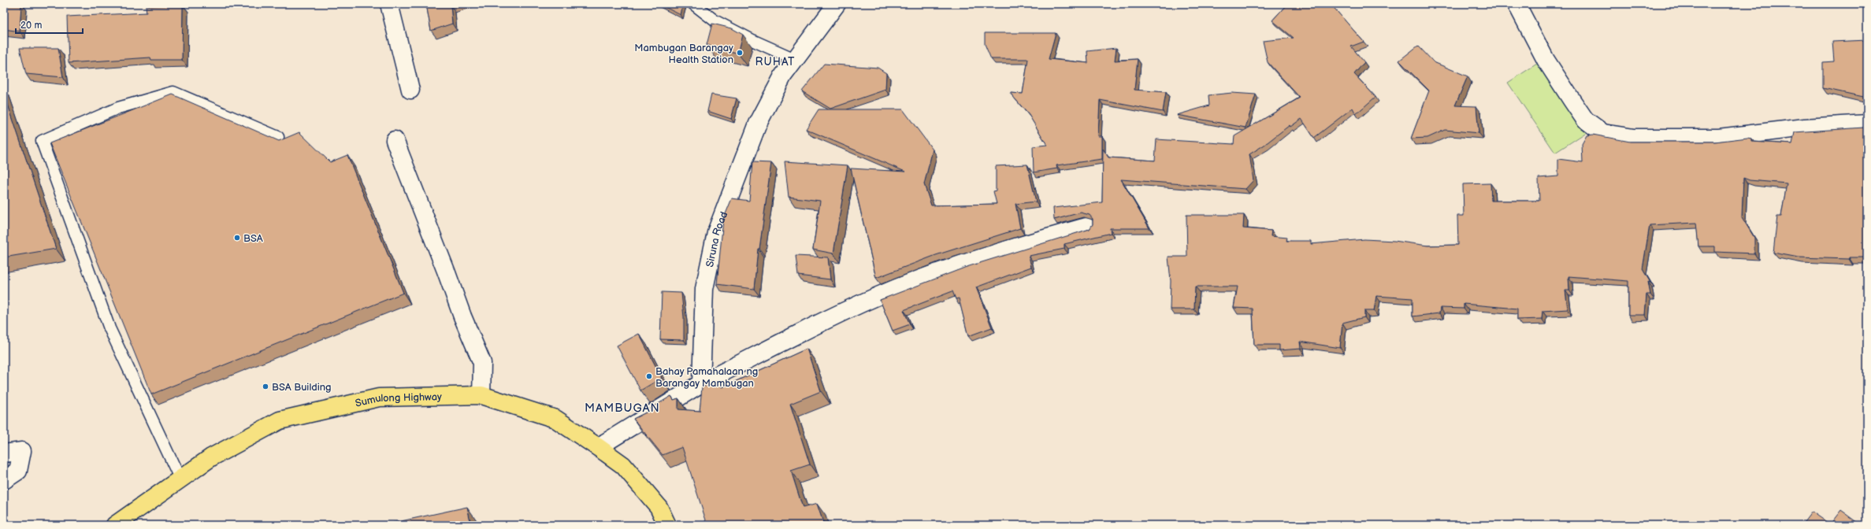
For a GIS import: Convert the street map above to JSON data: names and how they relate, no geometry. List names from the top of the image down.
{
  "streets": {
    "main road": ["Sumulong Highway"],
    "street": ["Siruna Road"]
  },
  "districts": ["RUHAT", "MAMBUGAN"],
  "places": [
    "Mambugan Barangay Health Station",
    "BSA",
    "Bahay Pamahalaan ng Barangay Mambugan",
    "BSA Building"
  ],
  "scale_bar": "20 m"
}
